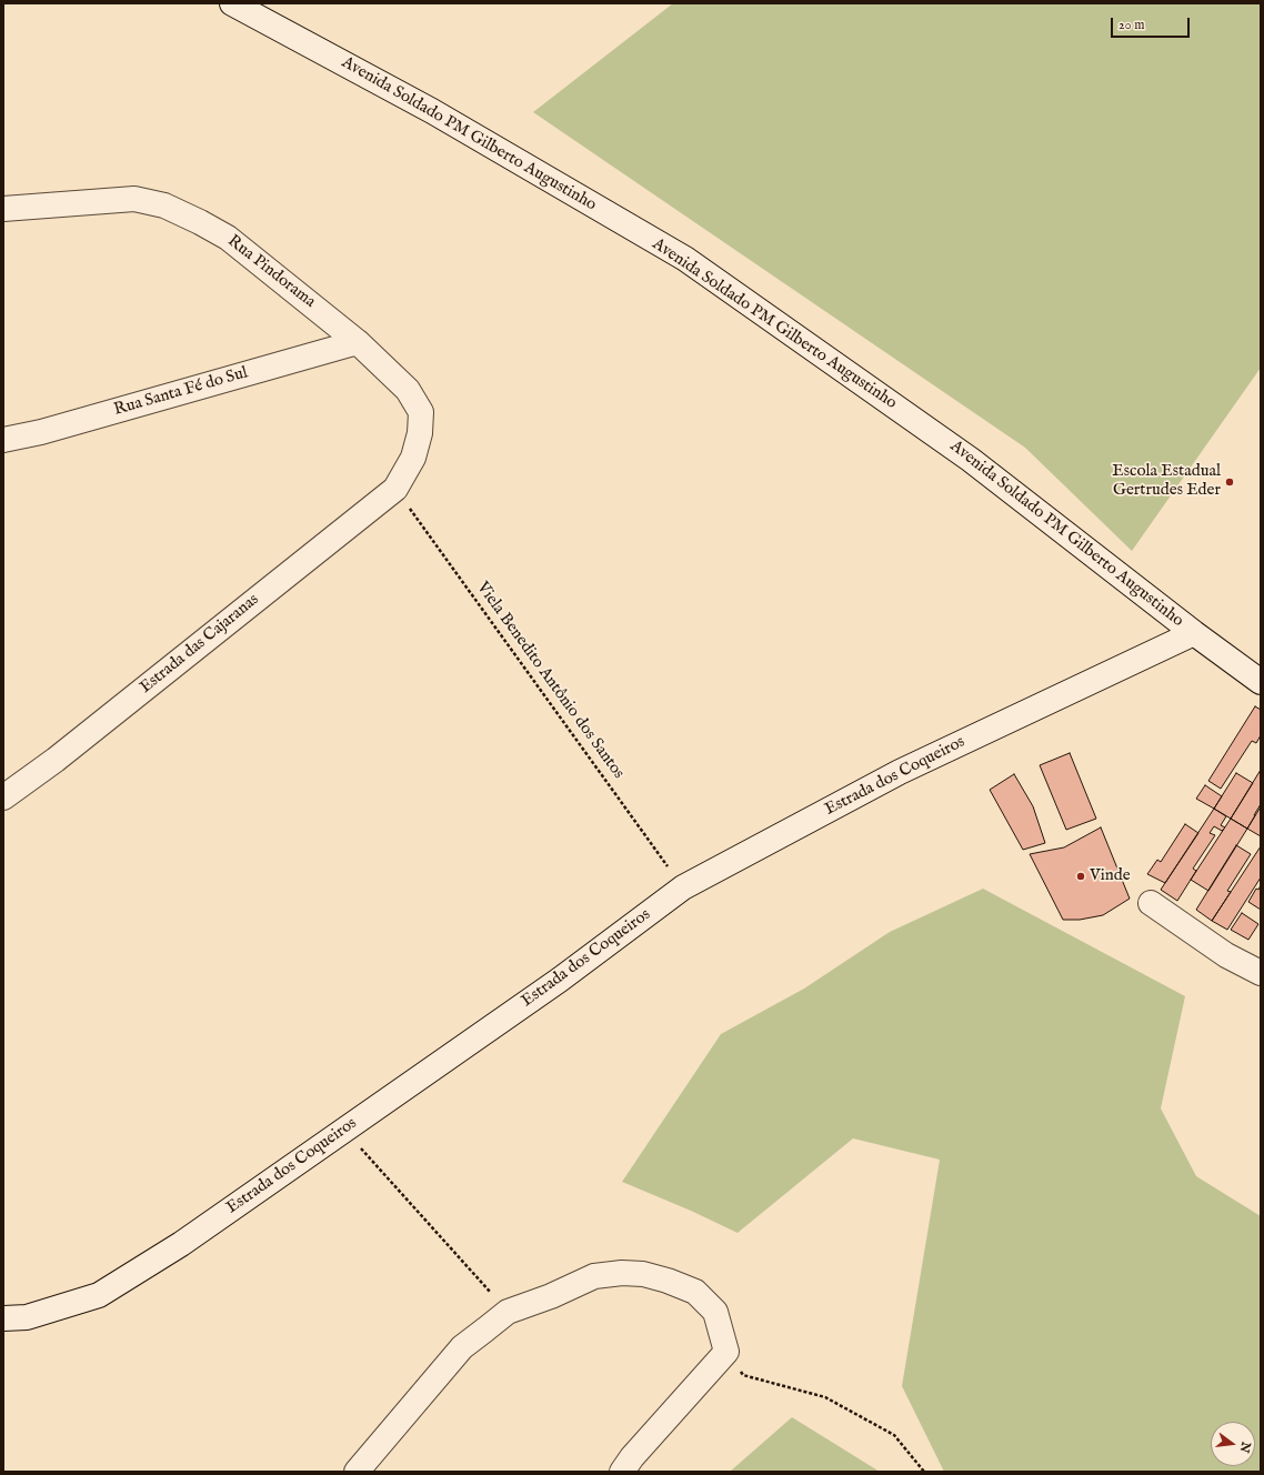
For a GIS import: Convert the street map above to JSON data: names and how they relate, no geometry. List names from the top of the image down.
{
  "streets": {
    "street": [
      "Avenida Soldado PM Gilberto Augustinho",
      "Rua Pindorama",
      "Rua Santa Fé do Sul",
      "Estrada das Cajaranas",
      "Estrada dos Coqueiros"
    ],
    "path": ["Viela Benedito Antônio dos Santos"]
  },
  "crossings": [
    ["Avenida Soldado PM Gilberto Augustinho", "Estrada dos Coqueiros"],
    ["Rua Pindorama", "Rua Santa Fé do Sul"],
    ["Rua Pindorama", "Estrada das Cajaranas"],
    ["Rua Pindorama", "Viela Benedito Antônio dos Santos"],
    ["Estrada das Cajaranas", "Viela Benedito Antônio dos Santos"],
    ["Viela Benedito Antônio dos Santos", "Estrada dos Coqueiros"]
  ],
  "places": ["Escola Estadual Gertrudes Eder", "Vinde"],
  "scale_bar": "20 m",
  "north": "right"
}
